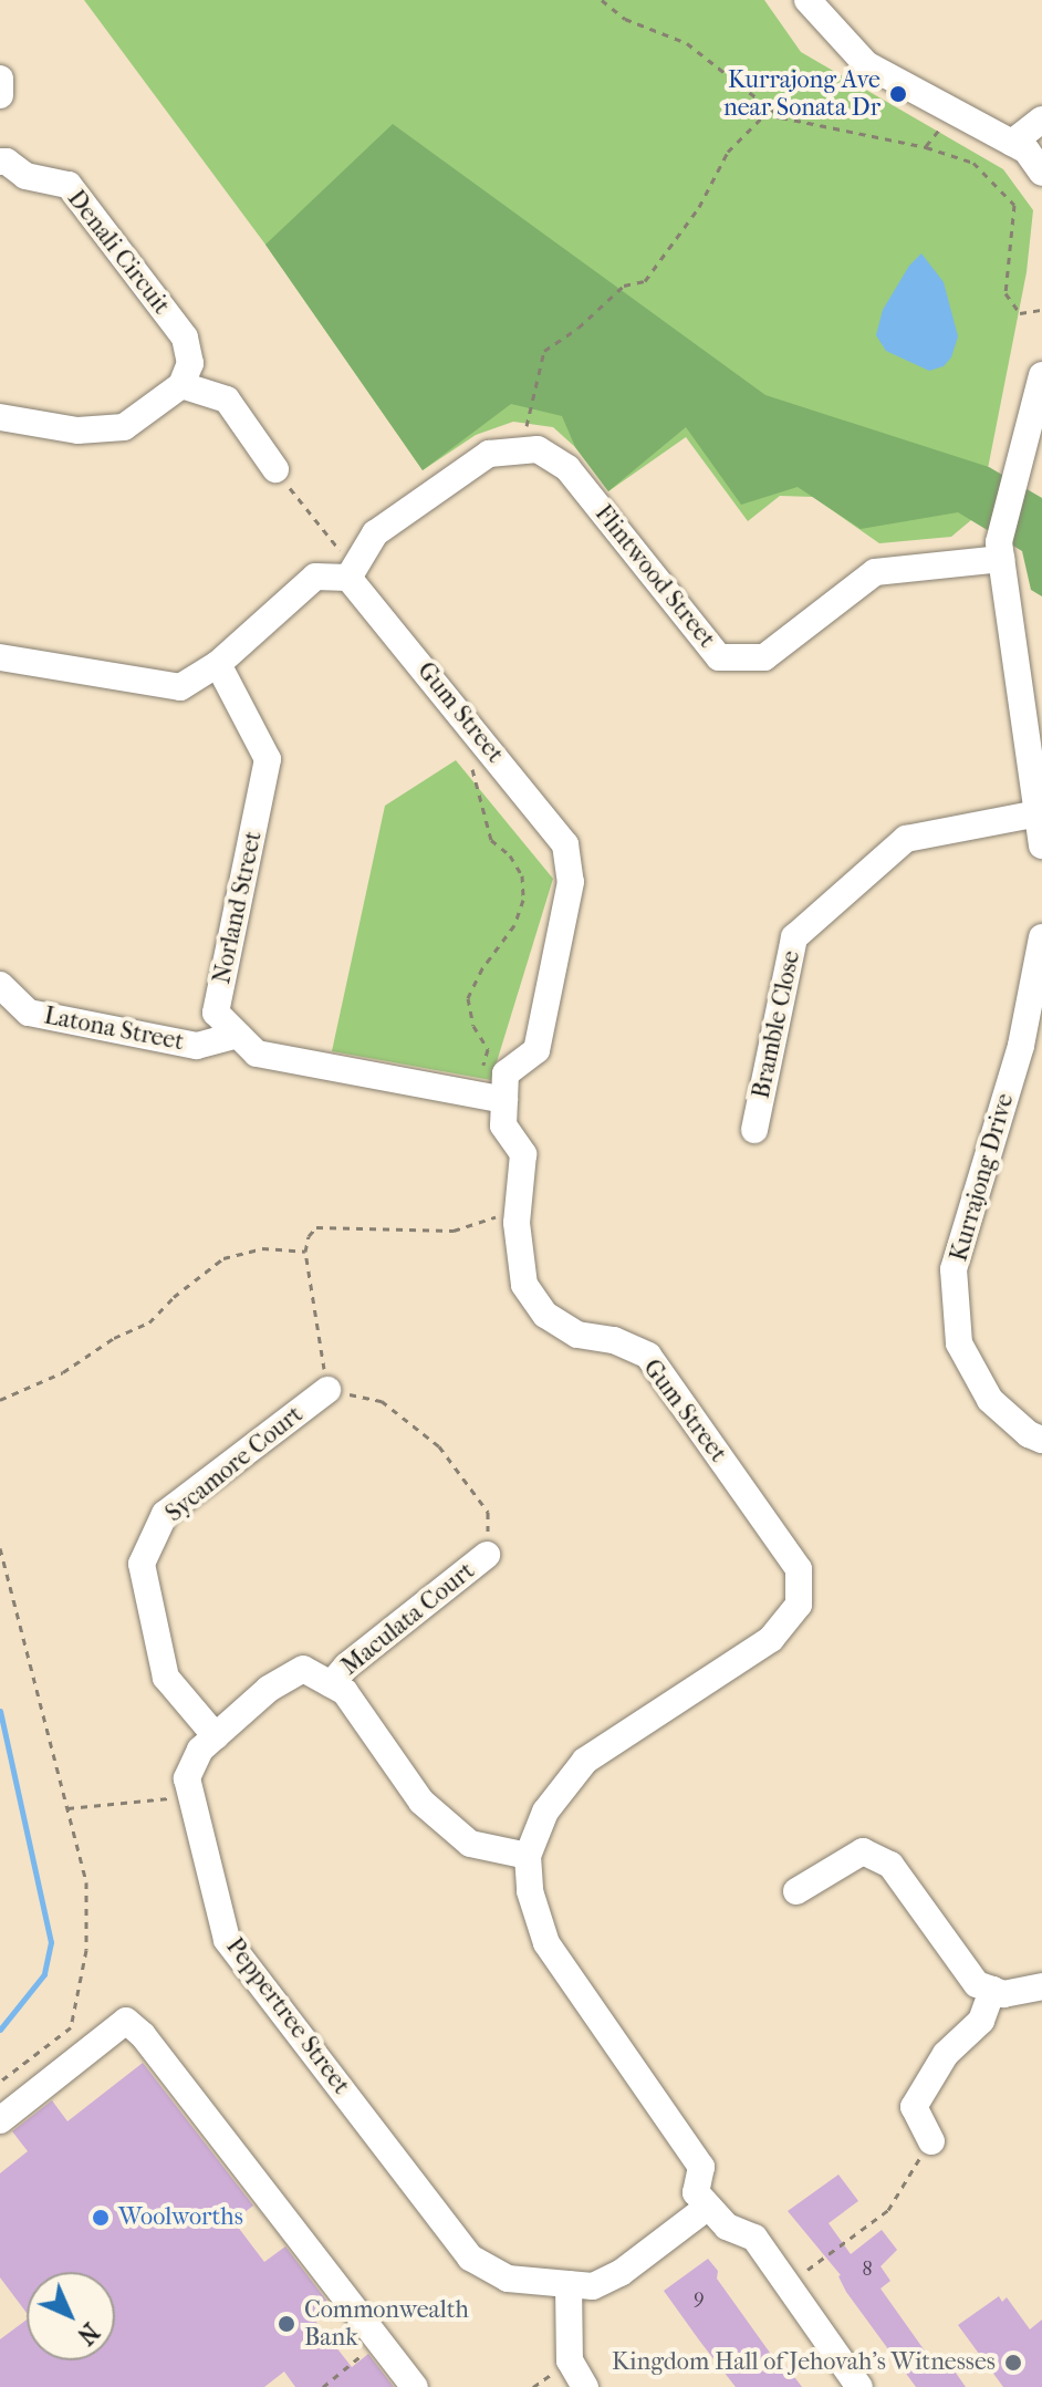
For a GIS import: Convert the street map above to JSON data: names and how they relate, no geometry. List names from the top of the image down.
{
  "streets": {
    "street": [
      "Denali Circuit",
      "Flintwood Street",
      "Gum Street",
      "Norland Street",
      "Bramble Close",
      "Latona Street",
      "Kurrajong Drive",
      "Sycamore Court",
      "Maculata Court",
      "Peppertree Street"
    ]
  },
  "crossings": [
    ["Flintwood Street", "Gum Street"],
    ["Gum Street", "Norland Street"],
    ["Gum Street", "Peppertree Street"],
    ["Norland Street", "Latona Street"],
    ["Sycamore Court", "Peppertree Street"],
    ["Maculata Court", "Peppertree Street"]
  ],
  "places": [
    "Kurrajong Ave near Sonata Dr",
    "Woolworths",
    "Commonwealth Bank",
    "Kingdom Hall of Jehovah's Witnesses"
  ],
  "house_numbers": ["8", "9"],
  "north": "bottom right"
}
